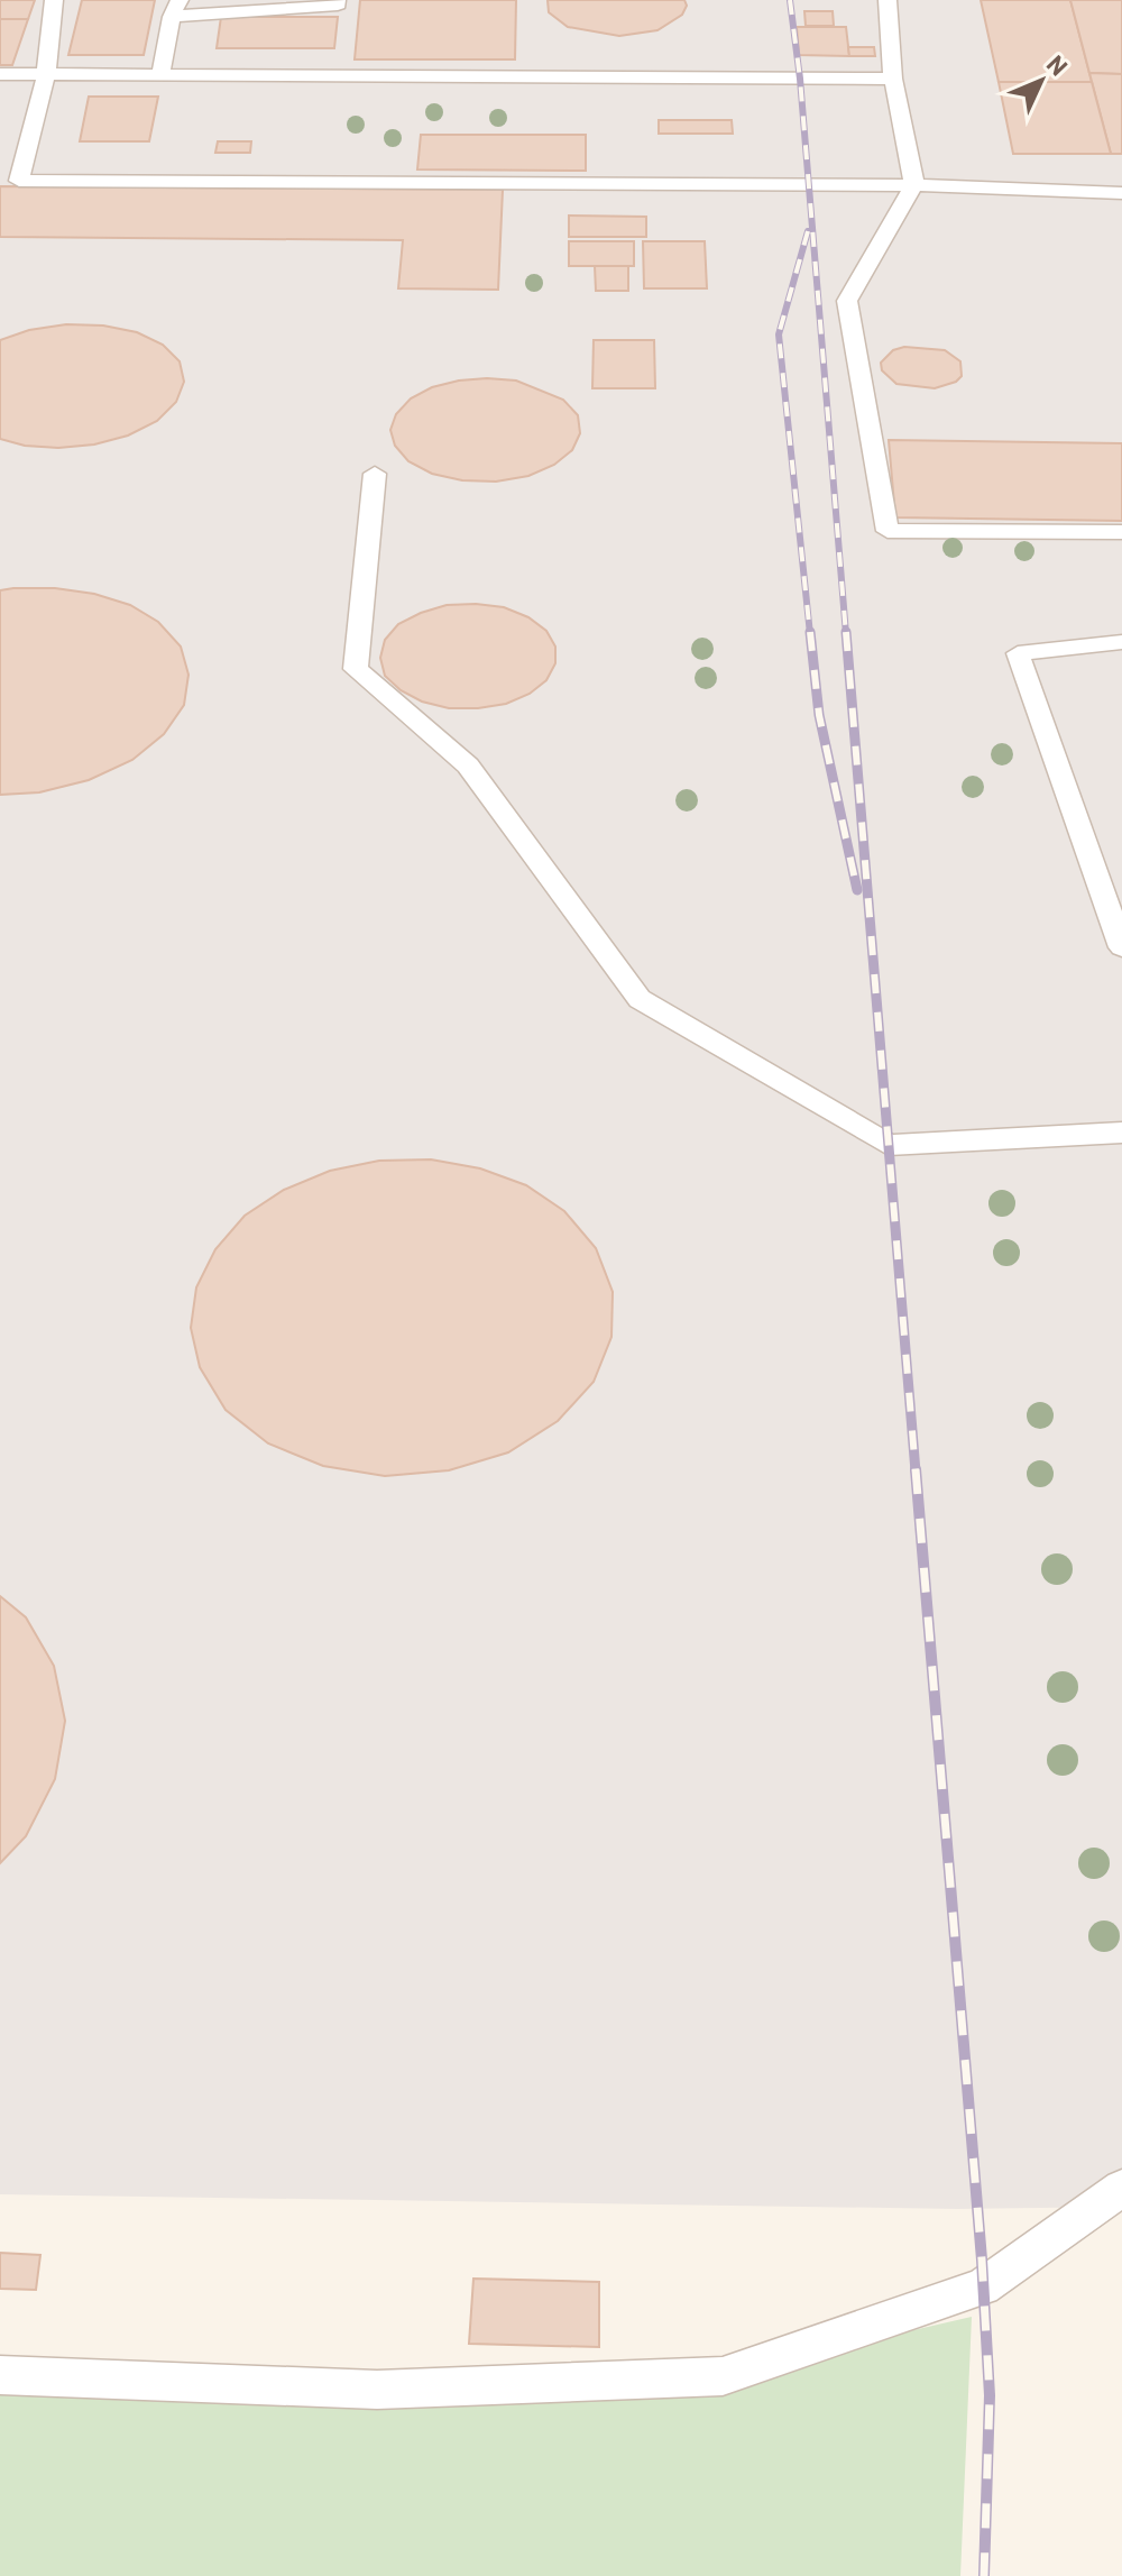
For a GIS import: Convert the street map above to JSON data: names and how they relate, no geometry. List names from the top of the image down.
{
  "north": "top right"
}
